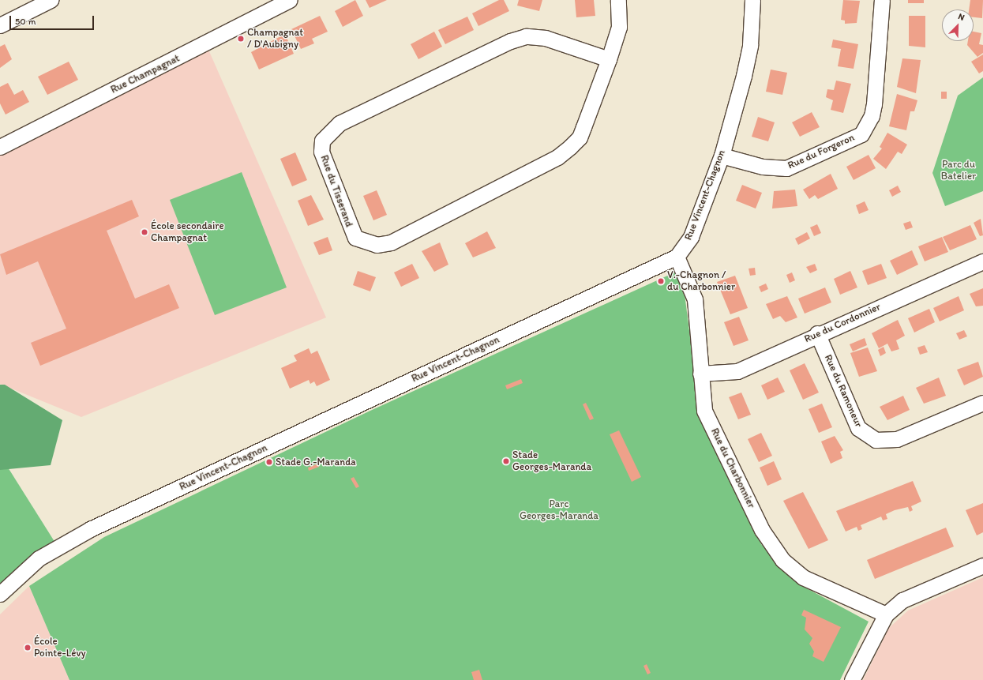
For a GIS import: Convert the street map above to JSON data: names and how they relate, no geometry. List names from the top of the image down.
{
  "streets": {
    "street": [
      "Rue Champagnat",
      "Rue du Forgeron",
      "Rue du Tisserand",
      "Rue Vincent-Chagnon",
      "Rue du Cordonnier",
      "Rue du Ramoneur",
      "Rue du Charbonnier"
    ]
  },
  "crossings": [
    ["Rue du Forgeron", "Rue Vincent-Chagnon"],
    ["Rue Vincent-Chagnon", "Rue du Charbonnier"],
    ["Rue du Cordonnier", "Rue du Ramoneur"],
    ["Rue du Cordonnier", "Rue du Charbonnier"]
  ],
  "parks": ["Parc du Batelier", "Parc Georges-Maranda"],
  "places": [
    "Champagnat / D'Aubigny",
    "École secondaire Champagnat",
    "V.-Chagnon / du Charbonnier",
    "Stade Georges-Maranda",
    "Stade G.-Maranda",
    "École Pointe-Lévy"
  ],
  "scale_bar": "50 m",
  "north": "top right"
}
